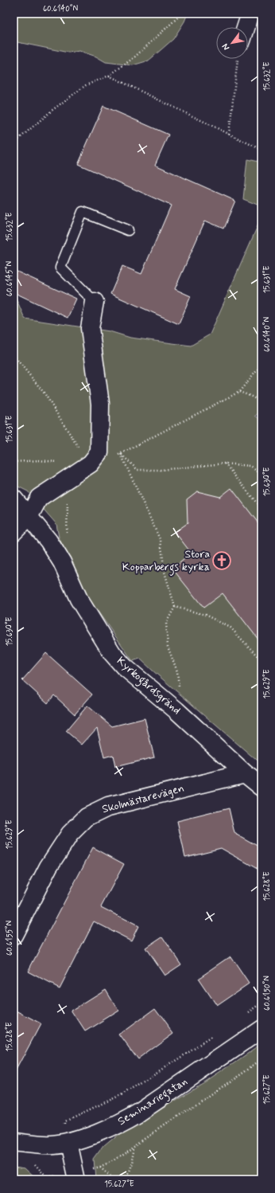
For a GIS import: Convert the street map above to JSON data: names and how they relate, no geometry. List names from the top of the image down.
{
  "streets": {
    "street": ["Kyrkogårdsgränd", "Skolmästarevägen", "Seminariegatan"]
  },
  "crossings": [
    ["Kyrkogårdsgränd", "Skolmästarevägen"]
  ],
  "places": {
    "church": ["Stora Kopparbergs kyrka"]
  },
  "north": "bottom left",
  "coordinates": [
    "60.6140°N",
    "15.632°E",
    "60.6145°N",
    "15.631°E",
    "15.630°E",
    "15.629°E",
    "15.628°E",
    "60.6155°N",
    "60.6150°N",
    "15.627°E"
  ]
}
